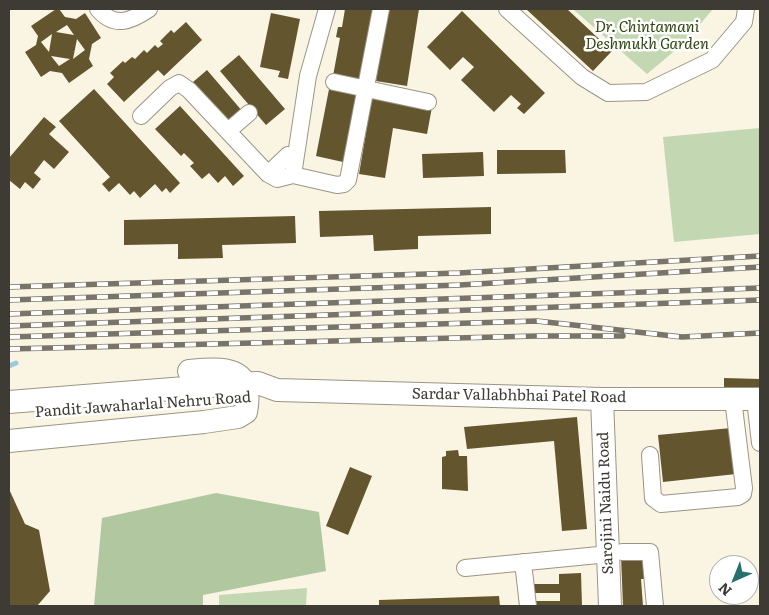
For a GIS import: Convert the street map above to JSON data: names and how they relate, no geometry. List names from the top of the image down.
{
  "streets": {
    "main road": ["Sardar Vallabhbhai Patel Road", "Pandit Jawaharlal Nehru Road", "Sarojini Naidu Road"]
  },
  "crossings": [
    ["Sardar Vallabhbhai Patel Road", "Pandit Jawaharlal Nehru Road"],
    ["Sardar Vallabhbhai Patel Road", "Sarojini Naidu Road"]
  ],
  "parks": ["Dr. Chintamani Deshmukh Garden"],
  "north": "bottom left"
}
